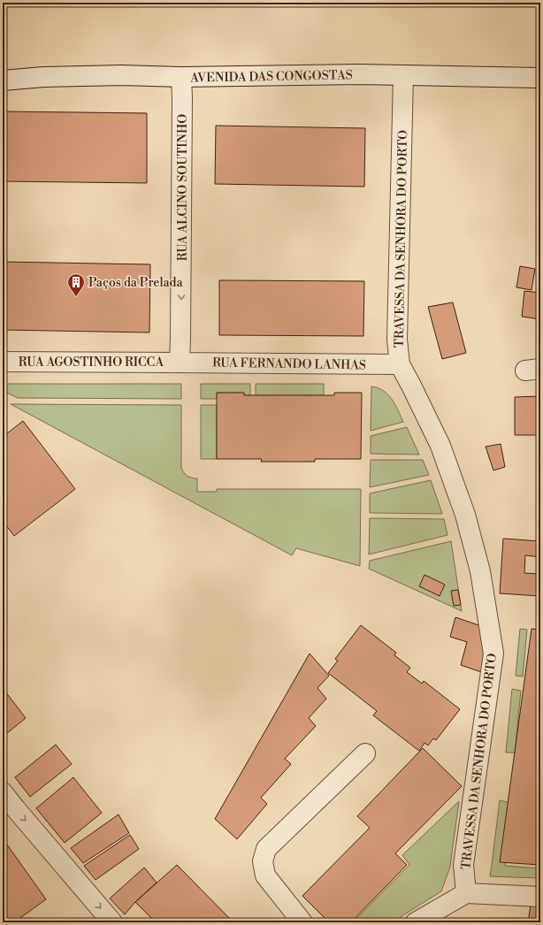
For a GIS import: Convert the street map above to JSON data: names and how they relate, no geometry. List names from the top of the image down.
{
  "streets": {
    "street": [
      "AVENIDA DAS CONGOSTAS",
      "RUA ALCINO SOUTINHO",
      "TRAVESSA DA SENHORA DO PORTO",
      "RUA AGOSTINHO RICCA",
      "RUA FERNANDO LANHAS"
    ]
  },
  "crossings": [
    ["AVENIDA DAS CONGOSTAS", "RUA ALCINO SOUTINHO"],
    ["AVENIDA DAS CONGOSTAS", "TRAVESSA DA SENHORA DO PORTO"],
    ["RUA ALCINO SOUTINHO", "RUA AGOSTINHO RICCA"],
    ["RUA ALCINO SOUTINHO", "RUA FERNANDO LANHAS"],
    ["TRAVESSA DA SENHORA DO PORTO", "RUA FERNANDO LANHAS"],
    ["RUA AGOSTINHO RICCA", "RUA FERNANDO LANHAS"]
  ],
  "one_way": ["RUA ALCINO SOUTINHO"],
  "places": {
    "building": ["Paços da Prelada"]
  }
}
